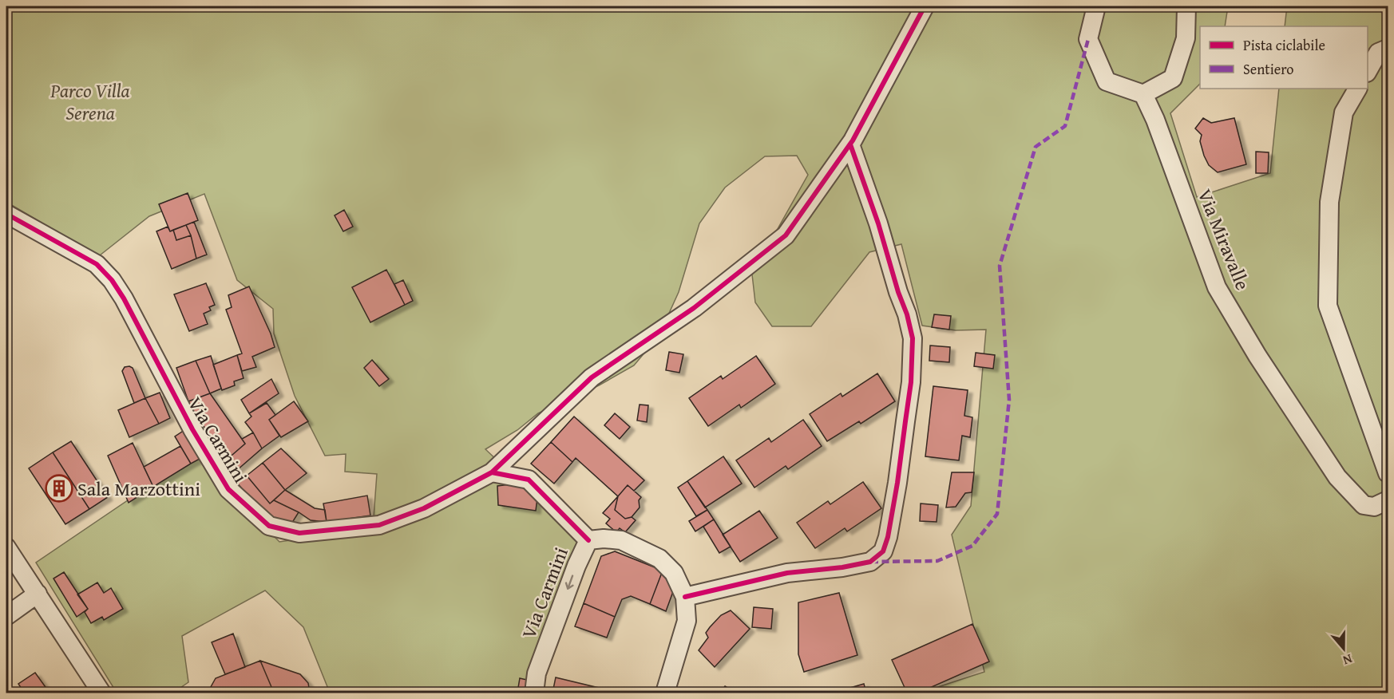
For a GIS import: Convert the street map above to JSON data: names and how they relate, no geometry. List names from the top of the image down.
{
  "streets": {
    "street": ["Via Miravalle", "Via Carmini"]
  },
  "parks": ["Parco Villa Serena"],
  "places": {
    "building": ["Sala Marzottini"]
  },
  "legend": ["Pista ciclabile", "Sentiero"],
  "north": "bottom"
}
